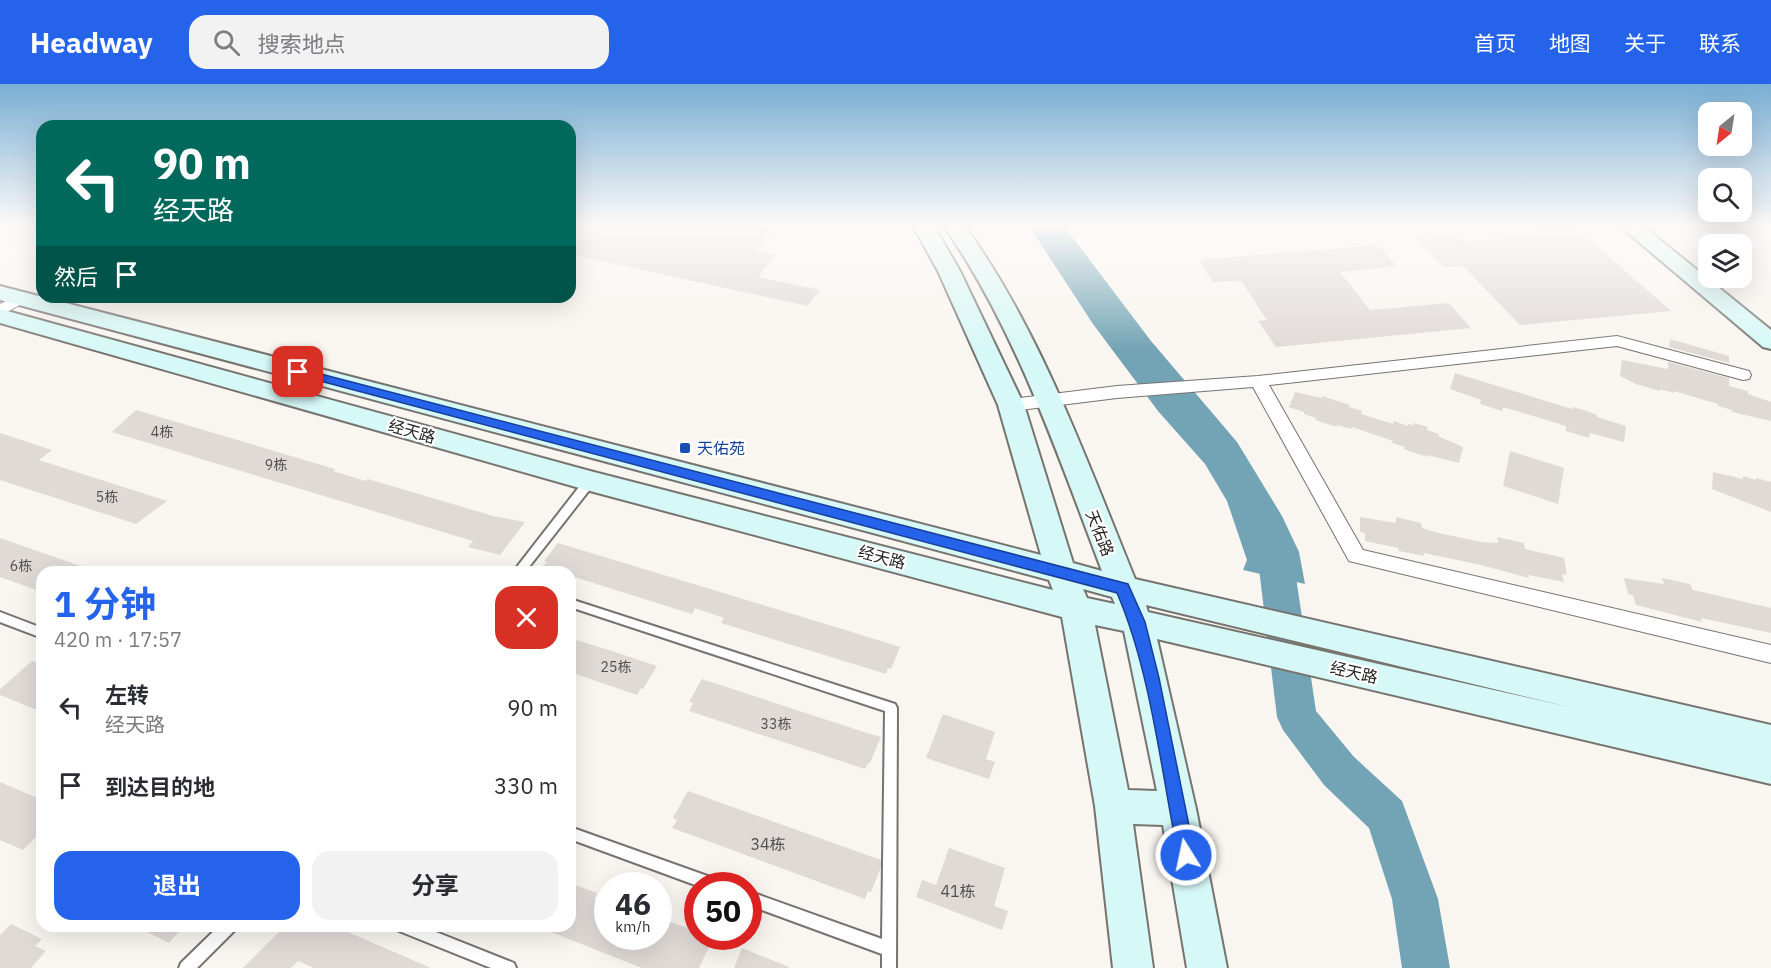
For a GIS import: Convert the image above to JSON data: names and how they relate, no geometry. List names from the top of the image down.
{
  "streets": {
    "main road": ["经天路", "天佑路"]
  },
  "crossings": [
    ["经天路", "天佑路"]
  ],
  "places": {
    "transit": ["天佑苑"]
  },
  "house_numbers": [
    "4栋",
    "9栋",
    "5栋",
    "6栋",
    "25栋",
    "33栋",
    "34栋",
    "41栋"
  ],
  "north": "bottom left",
  "page": {
    "header": "Headway",
    "search": "搜索地点",
    "nav": [
      "首页",
      "地图",
      "关于",
      "联系"
    ],
    "turn": ["90 m", "经天路"],
    "then": "然后",
    "heading": ["1 分钟", "420 m · 17:57"],
    "list": [
      {
        "name": "左转",
        "note": "经天路",
        "value": "90 m"
      },
      {
        "name": "到达目的地",
        "value": "330 m"
      }
    ],
    "buttons": ["退出", "分享"],
    "speed": "46 km/h",
    "limit": "50"
  }
}
